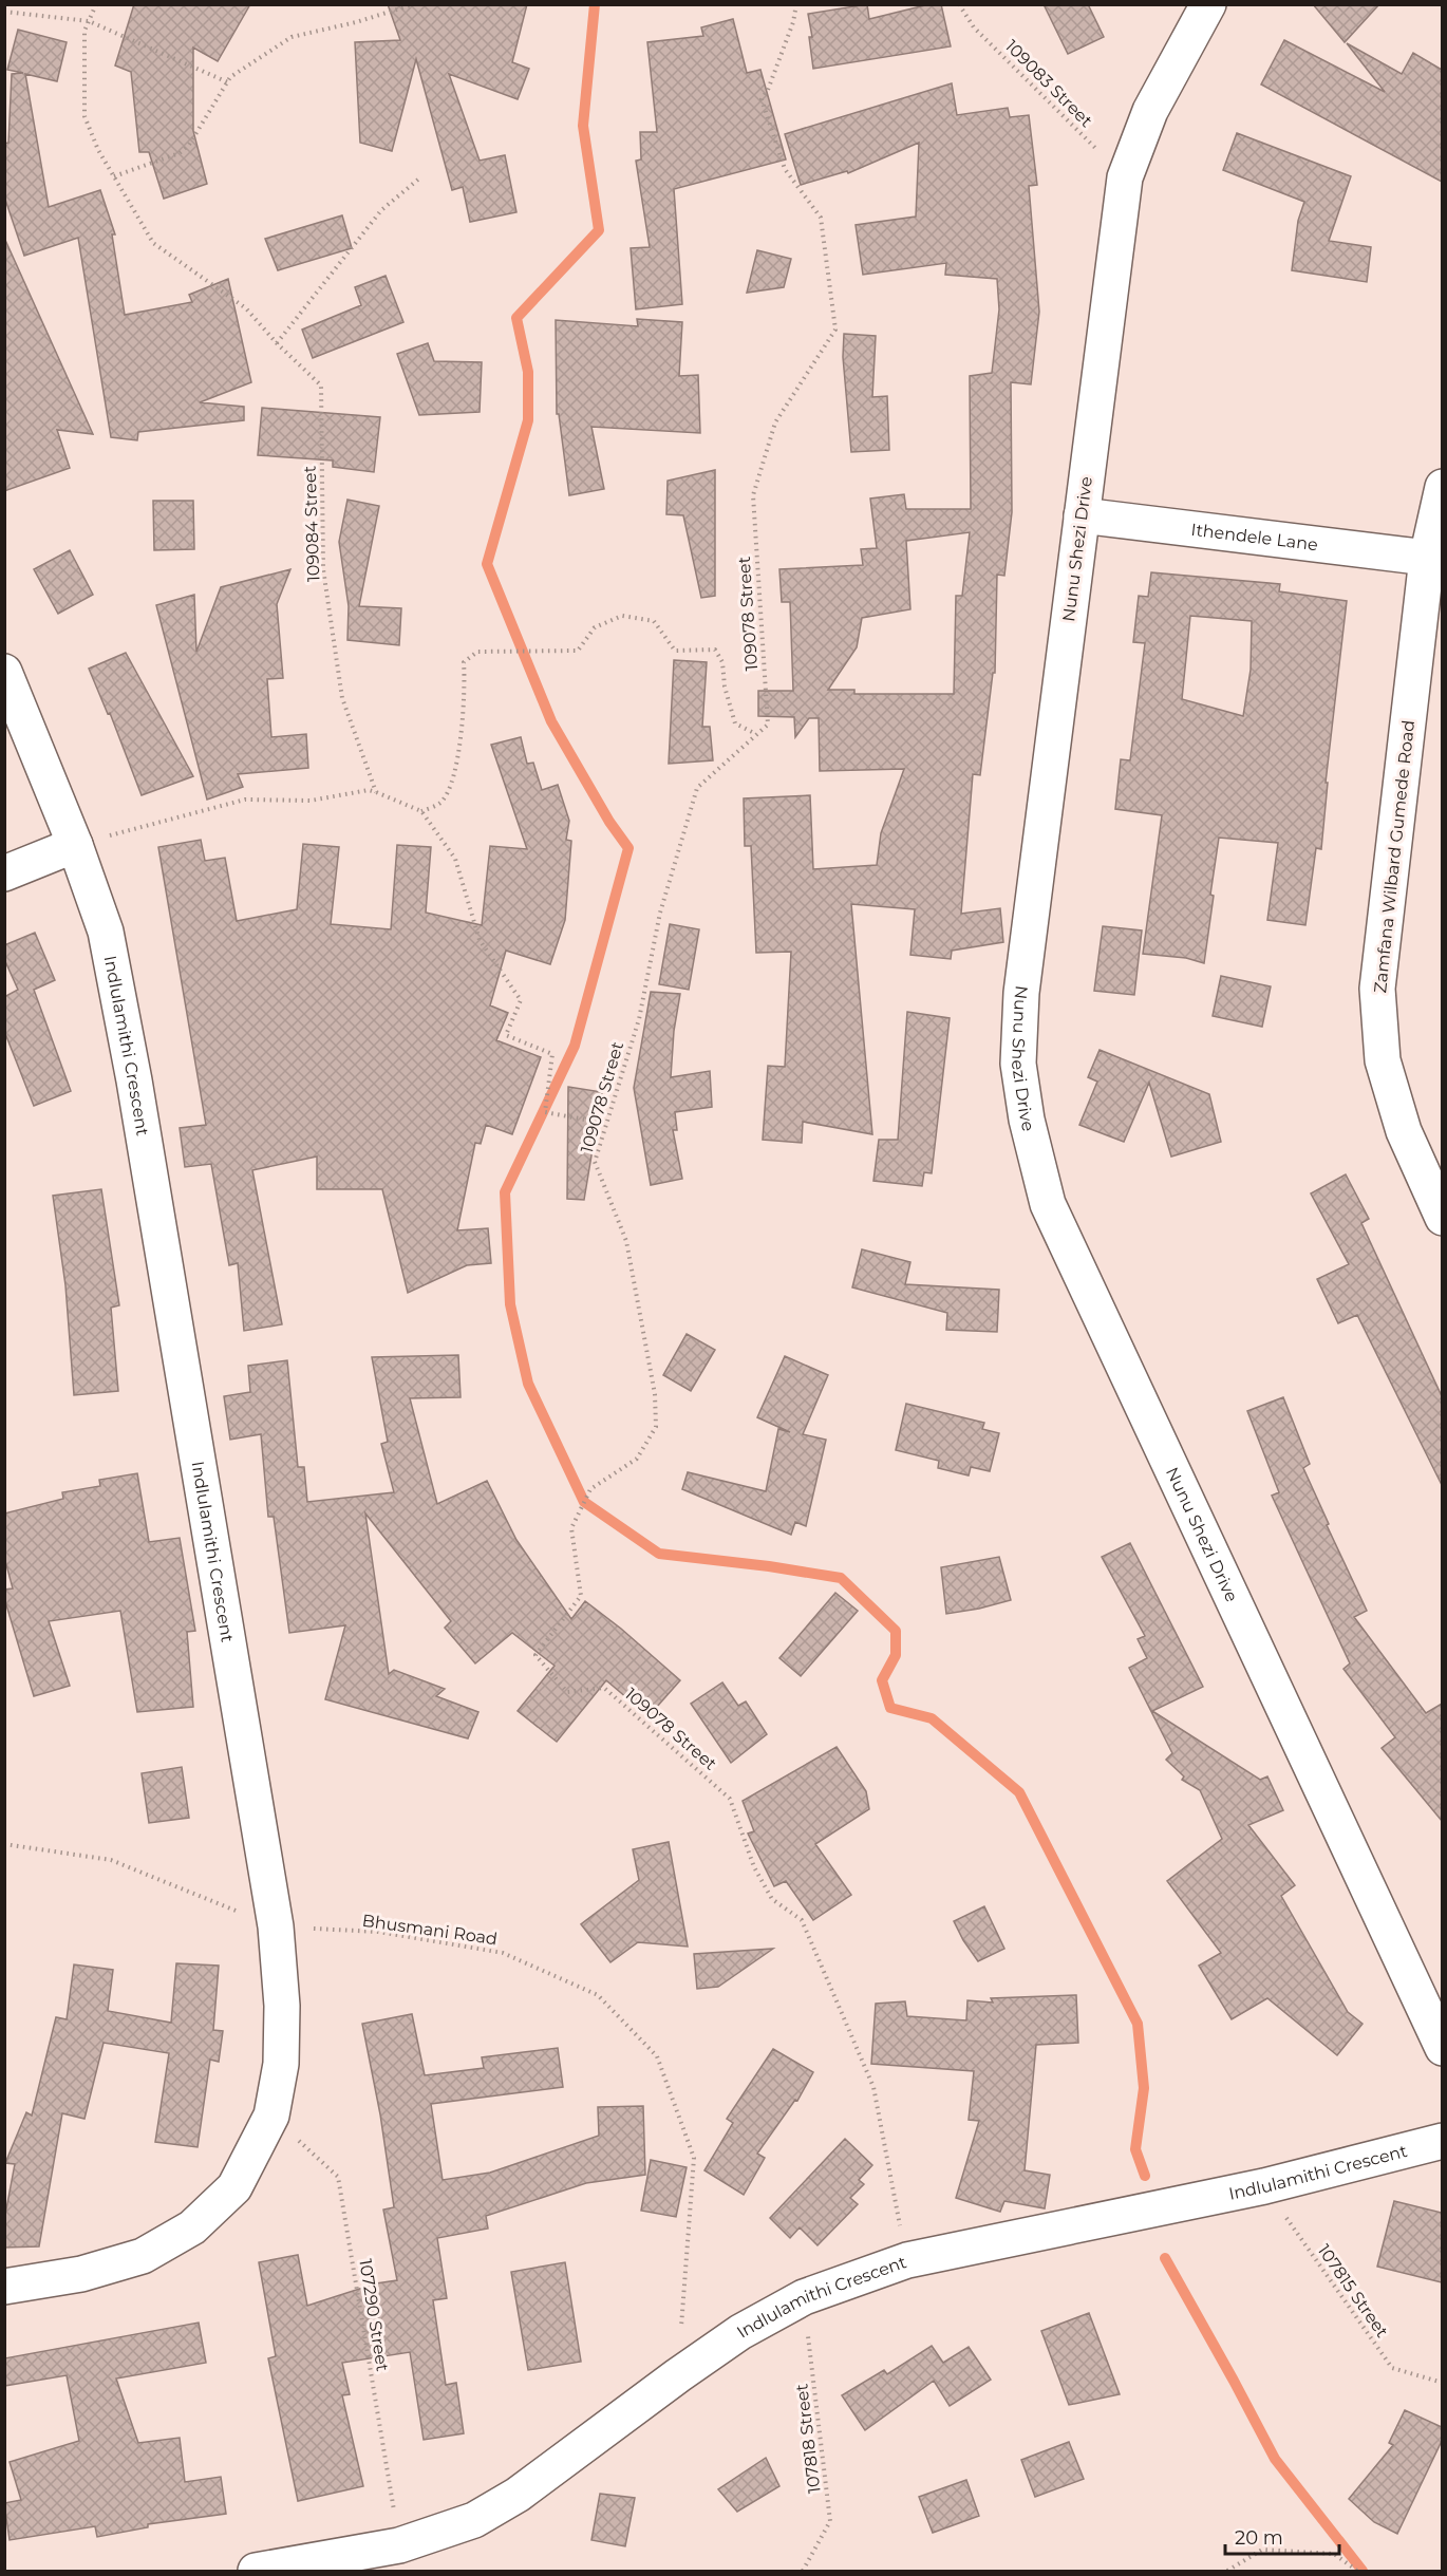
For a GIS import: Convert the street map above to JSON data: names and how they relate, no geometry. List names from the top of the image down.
{
  "streets": {
    "street": [
      "Ithendele Lane",
      "Nunu Shezi Drive",
      "Zamfana Wilbard Gumede Road",
      "Indlulamithi Crescent"
    ],
    "path": [
      "109083 Street",
      "109084 Street",
      "109078 Street",
      "Bhusmani Road",
      "107815 Street",
      "107290 Street",
      "107818 Street"
    ]
  },
  "crossings": [
    ["109083 Street", "Nunu Shezi Drive"],
    ["Ithendele Lane", "Nunu Shezi Drive"],
    ["Ithendele Lane", "Zamfana Wilbard Gumede Road"],
    ["109078 Street", "Indlulamithi Crescent"],
    ["Indlulamithi Crescent", "Bhusmani Road"],
    ["Indlulamithi Crescent", "107815 Street"],
    ["Indlulamithi Crescent", "107290 Street"],
    ["Indlulamithi Crescent", "107818 Street"]
  ],
  "scale_bar": "20 m"
}
